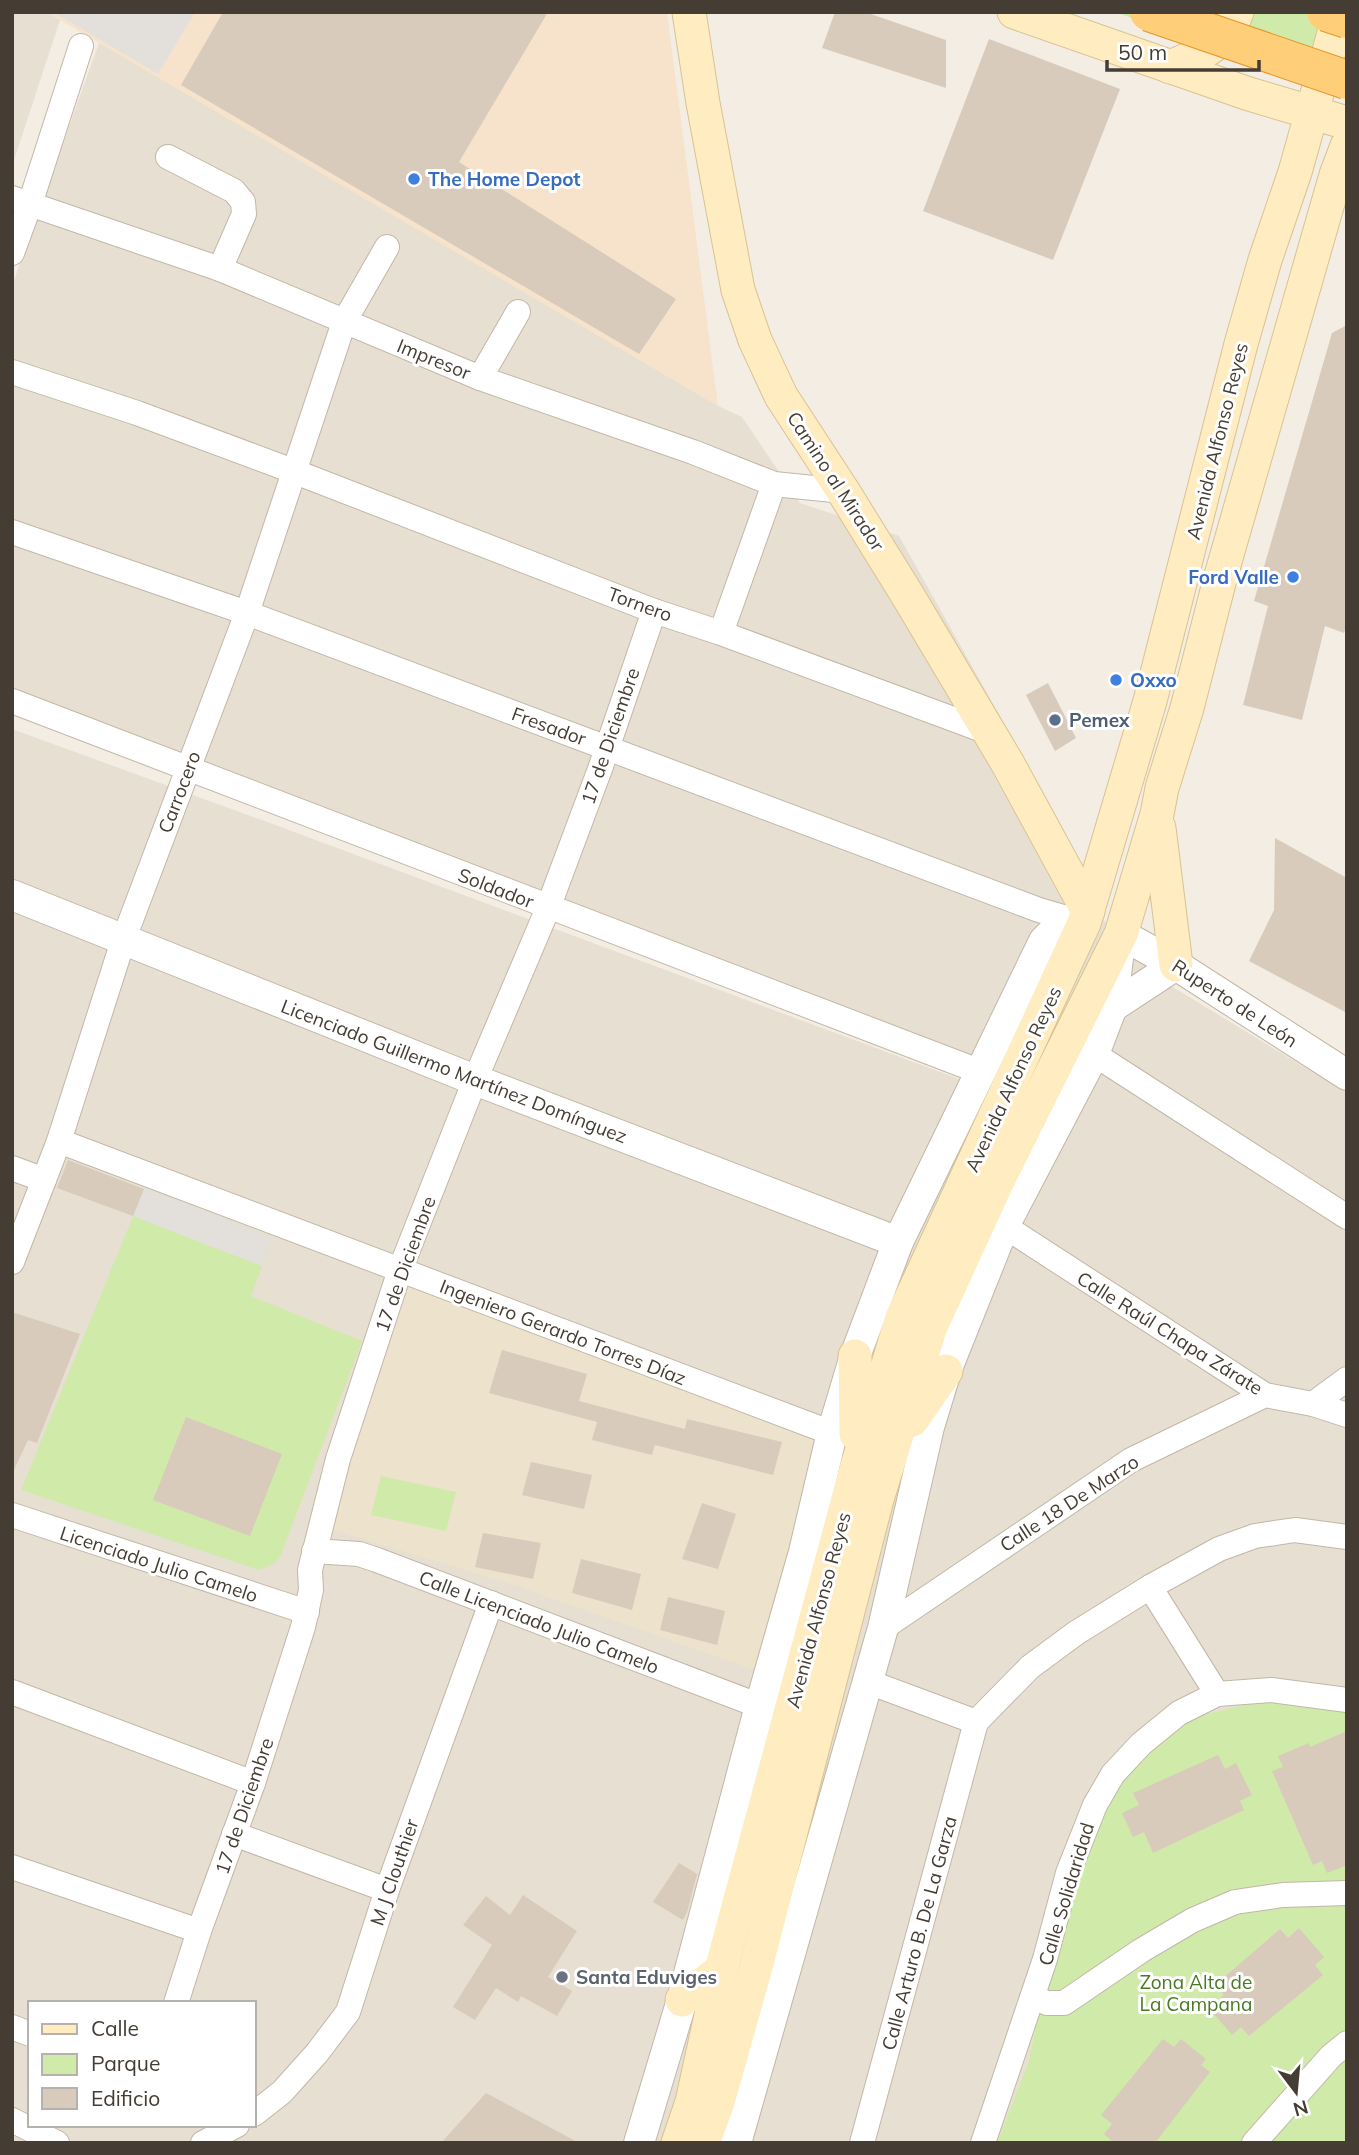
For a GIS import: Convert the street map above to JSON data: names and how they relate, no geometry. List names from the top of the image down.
{
  "streets": {
    "main road": ["Avenida Alfonso Reyes", "Camino al Mirador"],
    "street": [
      "Impresor",
      "Tornero",
      "Fresador",
      "17 de Diciembre",
      "Carrocero",
      "Soldador",
      "Ruperto de León",
      "Licenciado Guillermo Martínez Domínguez",
      "Ingeniero Gerardo Torres Díaz",
      "Calle Raúl Chapa Zárate",
      "Calle 18 De Marzo",
      "Licenciado Julio Camelo",
      "Calle Licenciado Julio Camelo",
      "M J Clouthier",
      "Calle Solidaridad",
      "Calle Arturo B. De La Garza"
    ]
  },
  "crossings": [
    ["Impresor", "Camino al Mirador"],
    ["Impresor", "Carrocero"],
    ["Avenida Alfonso Reyes", "Camino al Mirador"],
    ["Avenida Alfonso Reyes", "Fresador"],
    ["Avenida Alfonso Reyes", "Ruperto de León"],
    ["Camino al Mirador", "Tornero"],
    ["Camino al Mirador", "Fresador"],
    ["Tornero", "17 de Diciembre"],
    ["Tornero", "Carrocero"],
    ["Fresador", "17 de Diciembre"],
    ["Fresador", "Carrocero"],
    ["17 de Diciembre", "Soldador"],
    ["17 de Diciembre", "Licenciado Guillermo Martínez Domínguez"],
    ["17 de Diciembre", "Ingeniero Gerardo Torres Díaz"],
    ["17 de Diciembre", "Licenciado Julio Camelo"],
    ["17 de Diciembre", "Calle Licenciado Julio Camelo"],
    ["Carrocero", "Soldador"],
    ["Carrocero", "Licenciado Guillermo Martínez Domínguez"],
    ["Carrocero", "Ingeniero Gerardo Torres Díaz"],
    ["Calle Raúl Chapa Zárate", "Calle 18 De Marzo"],
    ["Calle Licenciado Julio Camelo", "M J Clouthier"]
  ],
  "parks": ["Zona Alta de La Campana"],
  "places": [
    "The Home Depot",
    "Ford Valle",
    "Oxxo",
    "Pemex",
    "Santa Eduviges"
  ],
  "legend": ["Calle", "Parque", "Edificio"],
  "scale_bar": "50 m",
  "north": "bottom"
}
